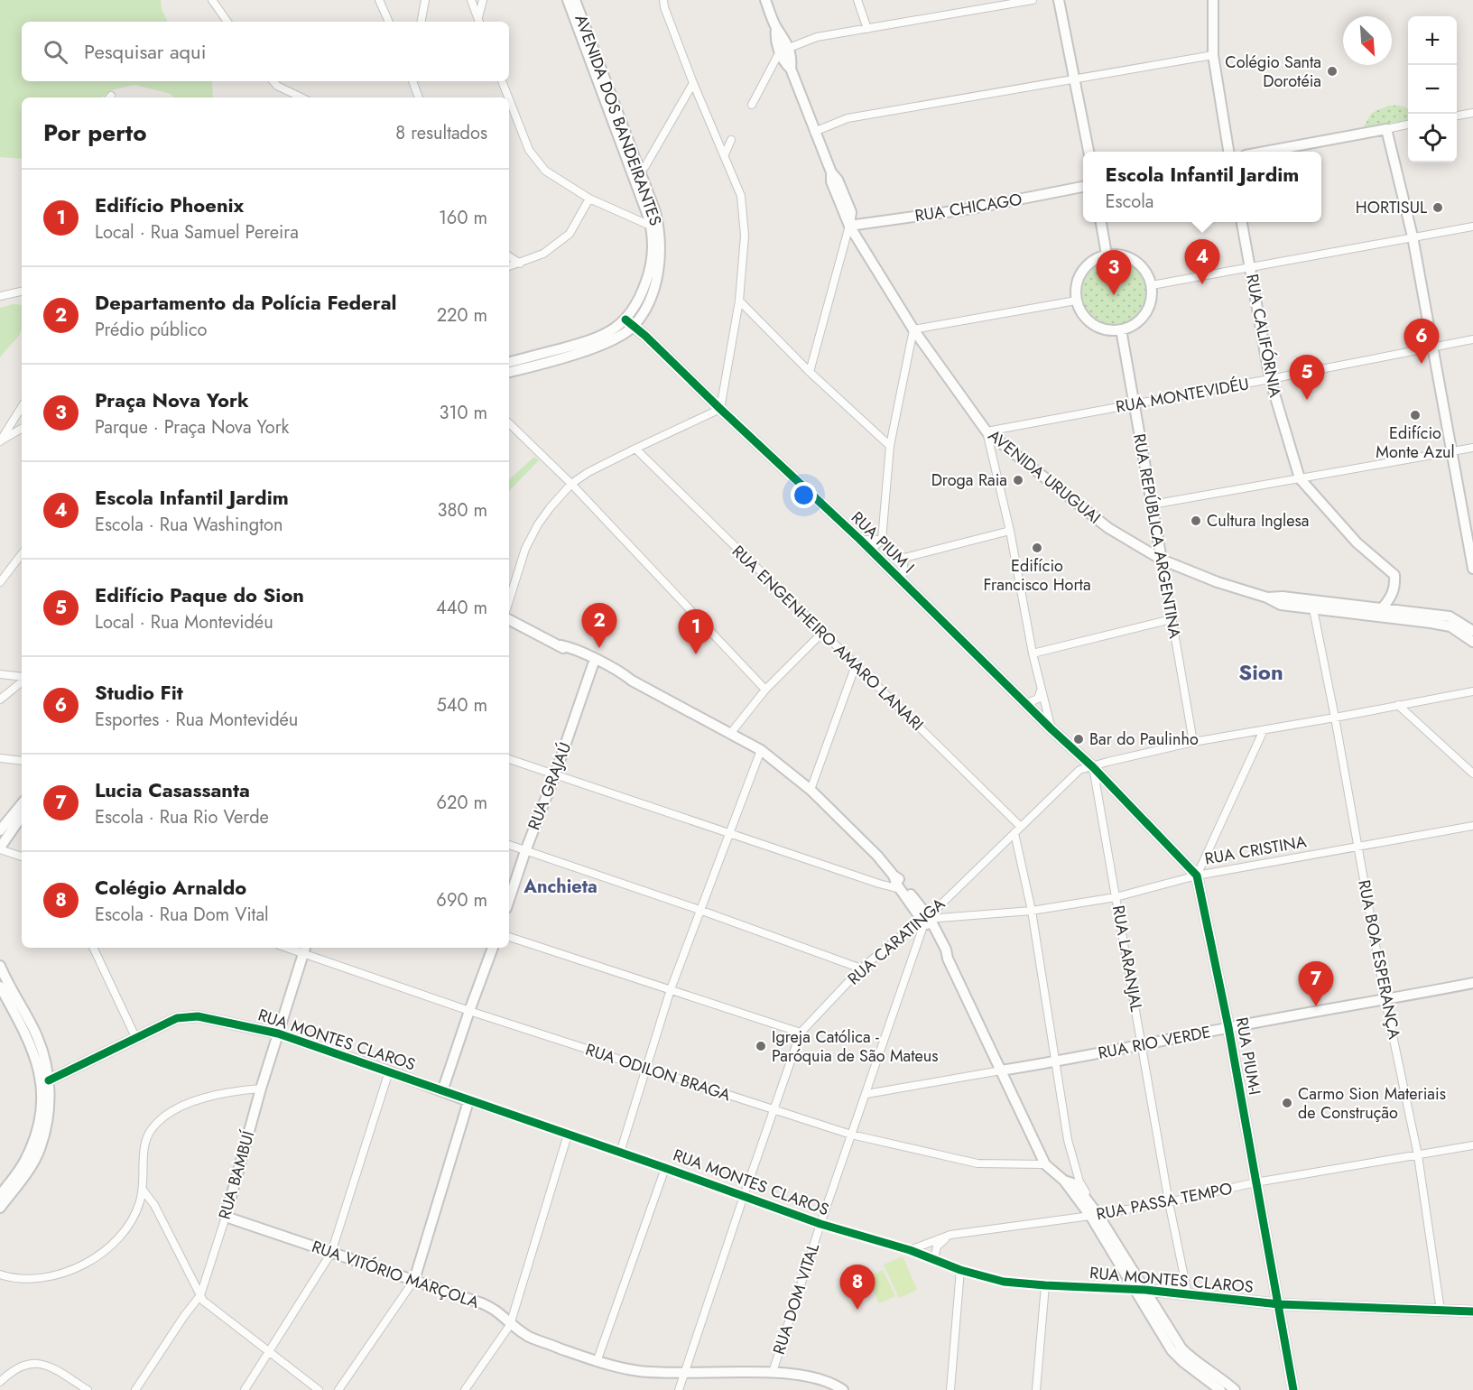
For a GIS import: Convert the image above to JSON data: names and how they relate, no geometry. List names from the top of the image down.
{
  "streets": {
    "street": [
      "AVENIDA DOS BANDEIRANTES",
      "RUA CHICAGO",
      "RUA CALIFÓRNIA",
      "RUA MONTEVIDÉU",
      "AVENIDA URUGUAI",
      "RUA REPÚBLICA ARGENTINA",
      "RUA PIUM I",
      "RUA ENGENHEIRO AMARO LANARI",
      "RUA GRAJAÚ",
      "RUA CRISTINA",
      "RUA CARATINGA",
      "RUA LARANJAL",
      "RUA BOA ESPERANÇA",
      "RUA MONTES CLAROS",
      "RUA RIO VERDE",
      "RUA PIUM-I",
      "RUA ODILON BRAGA",
      "RUA BAMBUÍ",
      "RUA PASSA TEMPO",
      "RUA VITÓRIO MARÇOLA",
      "RUA DOM VITAL"
    ]
  },
  "crossings": [
    ["RUA CHICAGO", "AVENIDA URUGUAI"],
    ["RUA CALIFÓRNIA", "RUA MONTEVIDÉU"],
    ["RUA MONTEVIDÉU", "AVENIDA URUGUAI"],
    ["RUA MONTEVIDÉU", "RUA REPÚBLICA ARGENTINA"],
    ["AVENIDA URUGUAI", "RUA REPÚBLICA ARGENTINA"],
    ["AVENIDA URUGUAI", "RUA BOA ESPERANÇA"],
    ["RUA REPÚBLICA ARGENTINA", "RUA CARATINGA"],
    ["RUA PIUM I", "RUA CARATINGA"],
    ["RUA ENGENHEIRO AMARO LANARI", "RUA CARATINGA"],
    ["RUA CRISTINA", "RUA CARATINGA"],
    ["RUA CRISTINA", "RUA LARANJAL"],
    ["RUA CRISTINA", "RUA BOA ESPERANÇA"],
    ["RUA CRISTINA", "RUA PIUM-I"],
    ["RUA CRISTINA", "RUA DOM VITAL"],
    ["RUA CARATINGA", "RUA BOA ESPERANÇA"],
    ["RUA CARATINGA", "RUA MONTES CLAROS"],
    ["RUA CARATINGA", "RUA ODILON BRAGA"],
    ["RUA CARATINGA", "RUA VITÓRIO MARÇOLA"],
    ["RUA CARATINGA", "RUA DOM VITAL"],
    ["RUA LARANJAL", "RUA MONTES CLAROS"],
    ["RUA LARANJAL", "RUA RIO VERDE"],
    ["RUA LARANJAL", "RUA PASSA TEMPO"],
    ["RUA BOA ESPERANÇA", "RUA MONTES CLAROS"],
    ["RUA BOA ESPERANÇA", "RUA RIO VERDE"],
    ["RUA BOA ESPERANÇA", "RUA PASSA TEMPO"],
    ["RUA MONTES CLAROS", "RUA PIUM-I"],
    ["RUA MONTES CLAROS", "RUA BAMBUÍ"],
    ["RUA MONTES CLAROS", "RUA PASSA TEMPO"],
    ["RUA MONTES CLAROS", "RUA DOM VITAL"],
    ["RUA RIO VERDE", "RUA PIUM-I"],
    ["RUA RIO VERDE", "RUA DOM VITAL"],
    ["RUA PIUM-I", "RUA PASSA TEMPO"],
    ["RUA ODILON BRAGA", "RUA BAMBUÍ"],
    ["RUA ODILON BRAGA", "RUA DOM VITAL"],
    ["RUA BAMBUÍ", "RUA VITÓRIO MARÇOLA"],
    ["RUA VITÓRIO MARÇOLA", "RUA DOM VITAL"]
  ],
  "districts": ["Sion", "Anchieta"],
  "places": [
    "Colégio Santa Dorotéia",
    "HORTISUL",
    "Edifício Monte Azul",
    "Droga Raia",
    "Cultura Inglesa",
    "Edifício Francisco Horta",
    "Bar do Paulinho",
    "Igreja Católica - Paróquia de São Mateus",
    "Carmo Sion Materiais de Construção"
  ],
  "north": "bottom right",
  "page": {
    "map_buttons": ["+", "−"],
    "search": "Pesquisar aqui",
    "heading": ["Por perto", "8 resultados"],
    "popup": ["Escola Infantil Jardim", "Escola"],
    "list": [
      {
        "mark": "1",
        "name": "Edifício Phoenix",
        "note": "Local · Rua Samuel Pereira",
        "value": "160 m"
      },
      {
        "mark": "2",
        "name": "Departamento da Polícia Federal",
        "note": "Prédio público",
        "value": "220 m"
      },
      {
        "mark": "3",
        "name": "Praça Nova York",
        "note": "Parque · Praça Nova York",
        "value": "310 m"
      },
      {
        "mark": "4",
        "name": "Escola Infantil Jardim",
        "note": "Escola · Rua Washington",
        "value": "380 m"
      },
      {
        "mark": "5",
        "name": "Edifício Paque do Sion",
        "note": "Local · Rua Montevidéu",
        "value": "440 m"
      },
      {
        "mark": "6",
        "name": "Studio Fit",
        "note": "Esportes · Rua Montevidéu",
        "value": "540 m"
      },
      {
        "mark": "7",
        "name": "Lucia Casassanta",
        "note": "Escola · Rua Rio Verde",
        "value": "620 m"
      },
      {
        "mark": "8",
        "name": "Colégio Arnaldo",
        "note": "Escola · Rua Dom Vital",
        "value": "690 m"
      }
    ],
    "pins": [
      "4",
      "3",
      "6",
      "5",
      "2",
      "1",
      "7",
      "8"
    ]
  }
}
